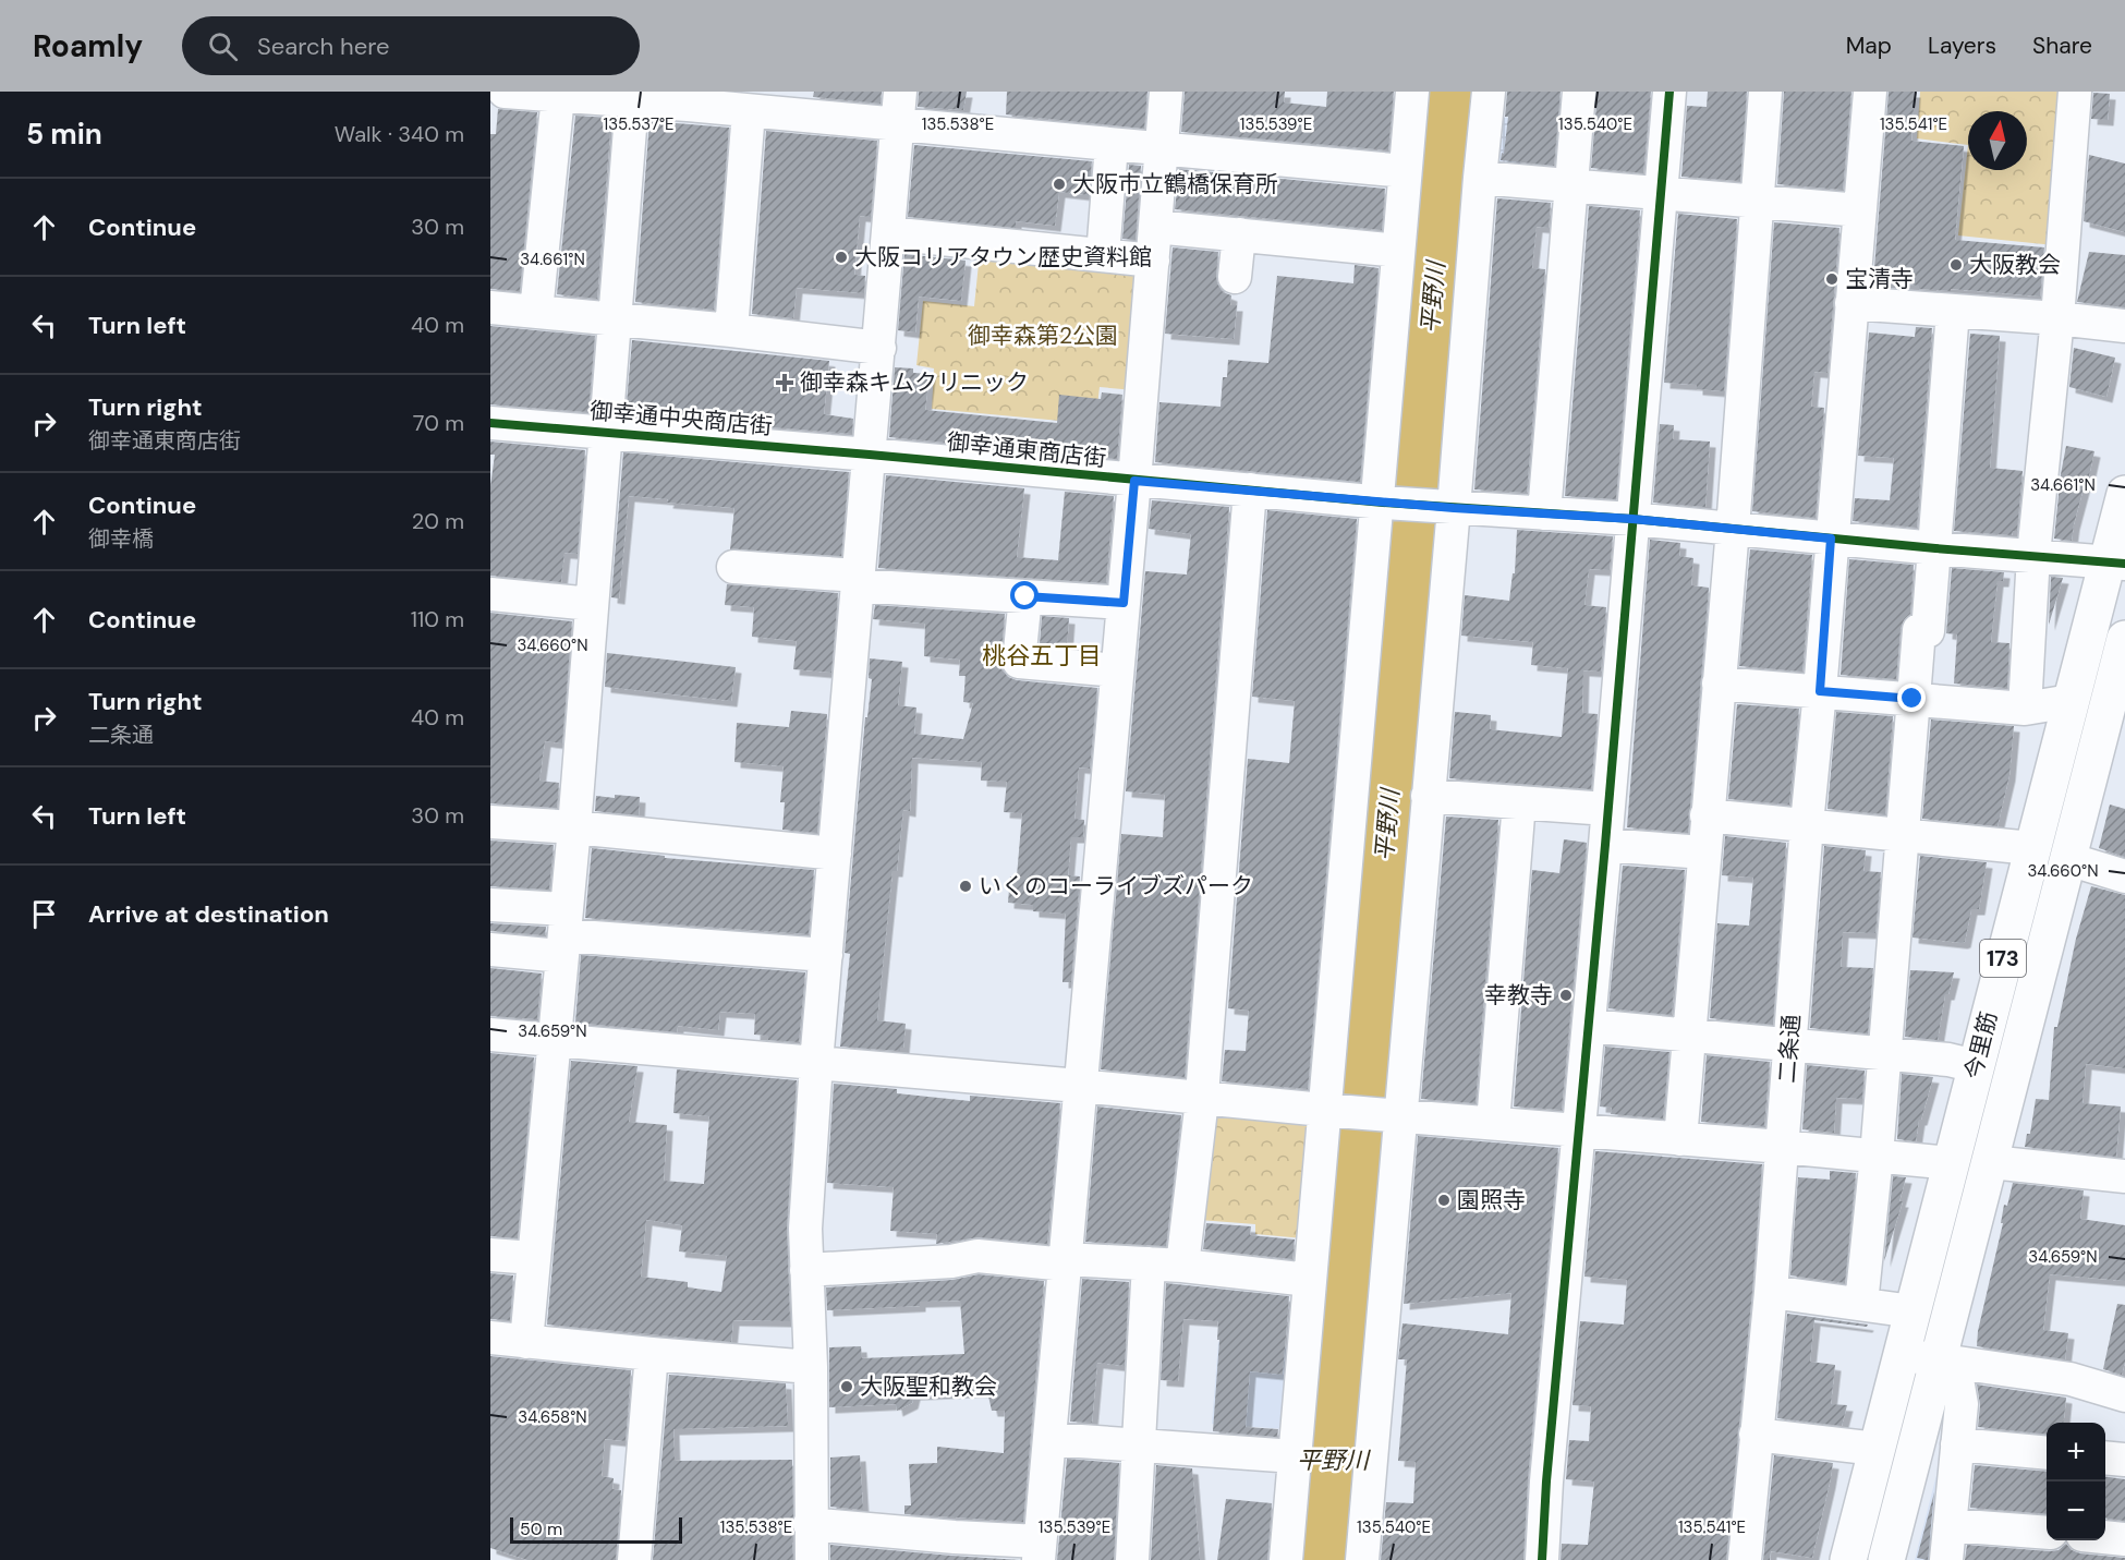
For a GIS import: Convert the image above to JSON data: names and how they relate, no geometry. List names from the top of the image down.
{
  "streets": {
    "main road": ["173", "今里筋"],
    "street": ["御幸通中央商店街", "御幸通東商店街", "二条通"]
  },
  "crossings": [
    ["御幸通中央商店街", "御幸通東商店街"],
    ["御幸通東商店街", "今里筋"],
    ["御幸通東商店街", "二条通"]
  ],
  "districts": ["桃谷五丁目"],
  "water": ["平野川"],
  "parks": ["御幸森第2公園"],
  "places": {
    "other": [
      "大阪市立鶴橋保育所",
      "大阪コリアタウン歴史資料館",
      "大阪教会",
      "宝清寺",
      "いくのコーライブズパーク",
      "幸教寺",
      "園照寺",
      "大阪聖和教会"
    ],
    "health": ["御幸森キムクリニック"]
  },
  "scale_bar": "50 m",
  "north": "top",
  "page": {
    "header": "Roamly",
    "search": "Search here",
    "nav": ["Map", "Layers", "Share"],
    "heading": ["5 min", "Walk · 340 m"],
    "list": [
      ["Continue", "30 m"],
      ["Turn left", "40 m"],
      ["Turn right", "御幸通東商店街", "70 m"],
      ["Continue", "御幸橋", "20 m"],
      ["Continue", "110 m"],
      ["Turn right", "二条通", "40 m"],
      ["Turn left", "30 m"],
      "Arrive at destination"
    ],
    "map_buttons": ["+", "−"],
    "scale": "50 m"
  },
  "coordinates": [
    "135.537°E",
    "135.538°E",
    "135.539°E",
    "135.540°E",
    "135.541°E",
    "34.661°N",
    "34.660°N",
    "34.659°N",
    "34.658°N"
  ]
}
